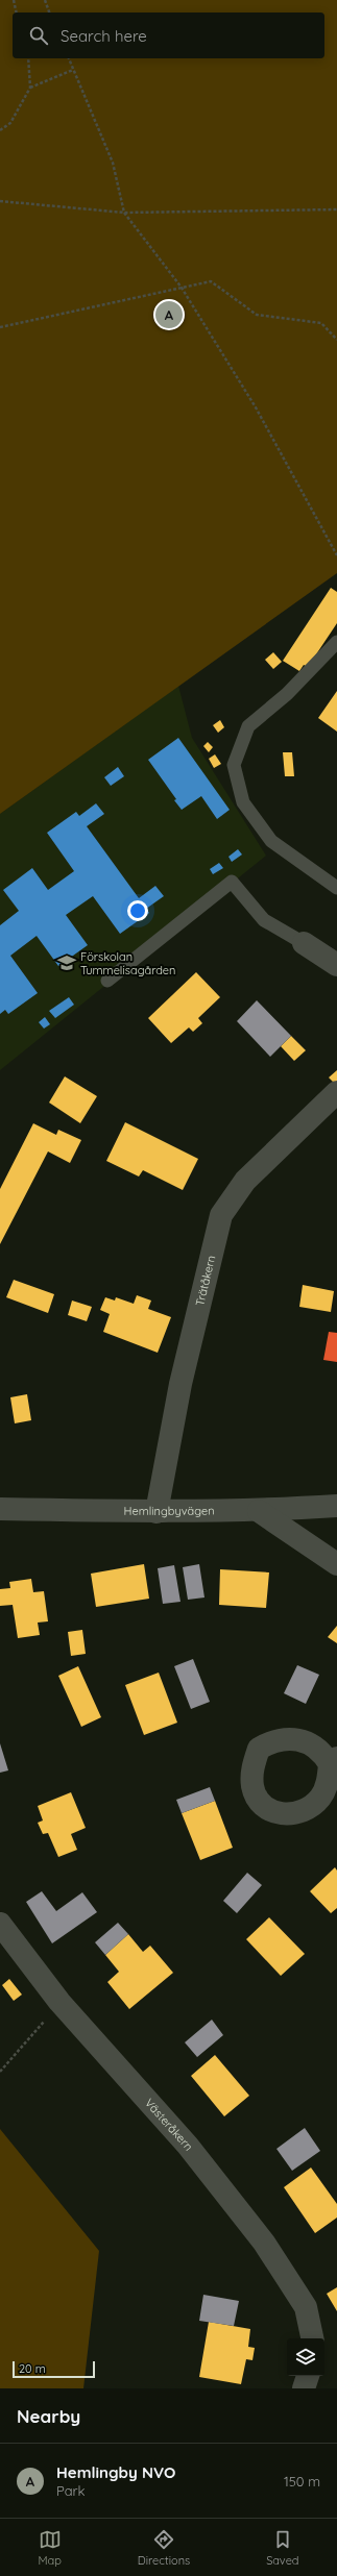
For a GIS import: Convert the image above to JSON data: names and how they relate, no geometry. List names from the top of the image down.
{
  "streets": {
    "street": ["Trätåkern", "Hemlingbyvägen", "Västeråkern"]
  },
  "crossings": [
    ["Trätåkern", "Hemlingbyvägen"]
  ],
  "places": {
    "school or university": ["Förskolan Tummelisagården"]
  },
  "scale_bar": "20 m",
  "page": {
    "search": "Search here",
    "pins": "A",
    "scale": "20 m",
    "heading": "Nearby",
    "list": [
      {
        "mark": "A",
        "name": "Hemlingby NVO",
        "note": "Park",
        "value": "150 m"
      }
    ],
    "nav": ["Map", "Directions", "Saved"]
  }
}
